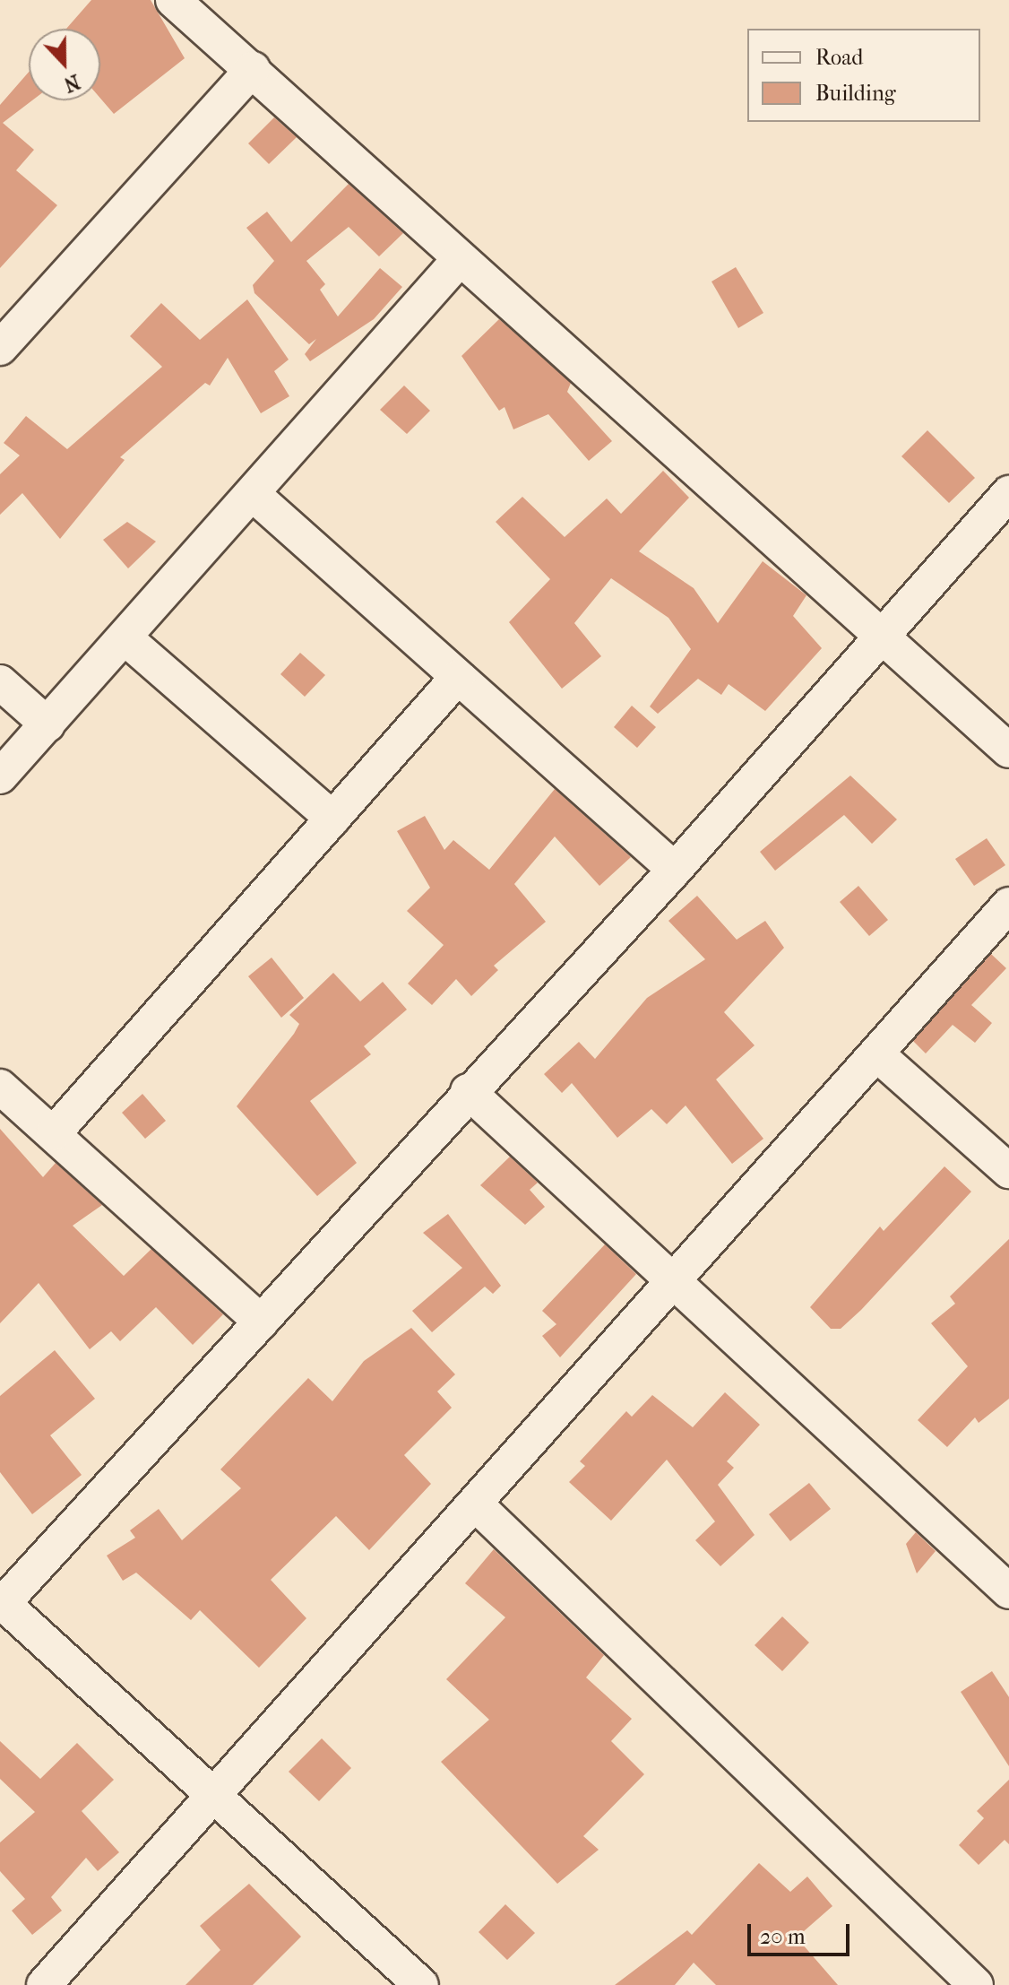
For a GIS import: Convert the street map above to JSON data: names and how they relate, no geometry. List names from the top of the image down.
{
  "legend": ["Road", "Building"],
  "scale_bar": "20 m",
  "north": "bottom"
}
